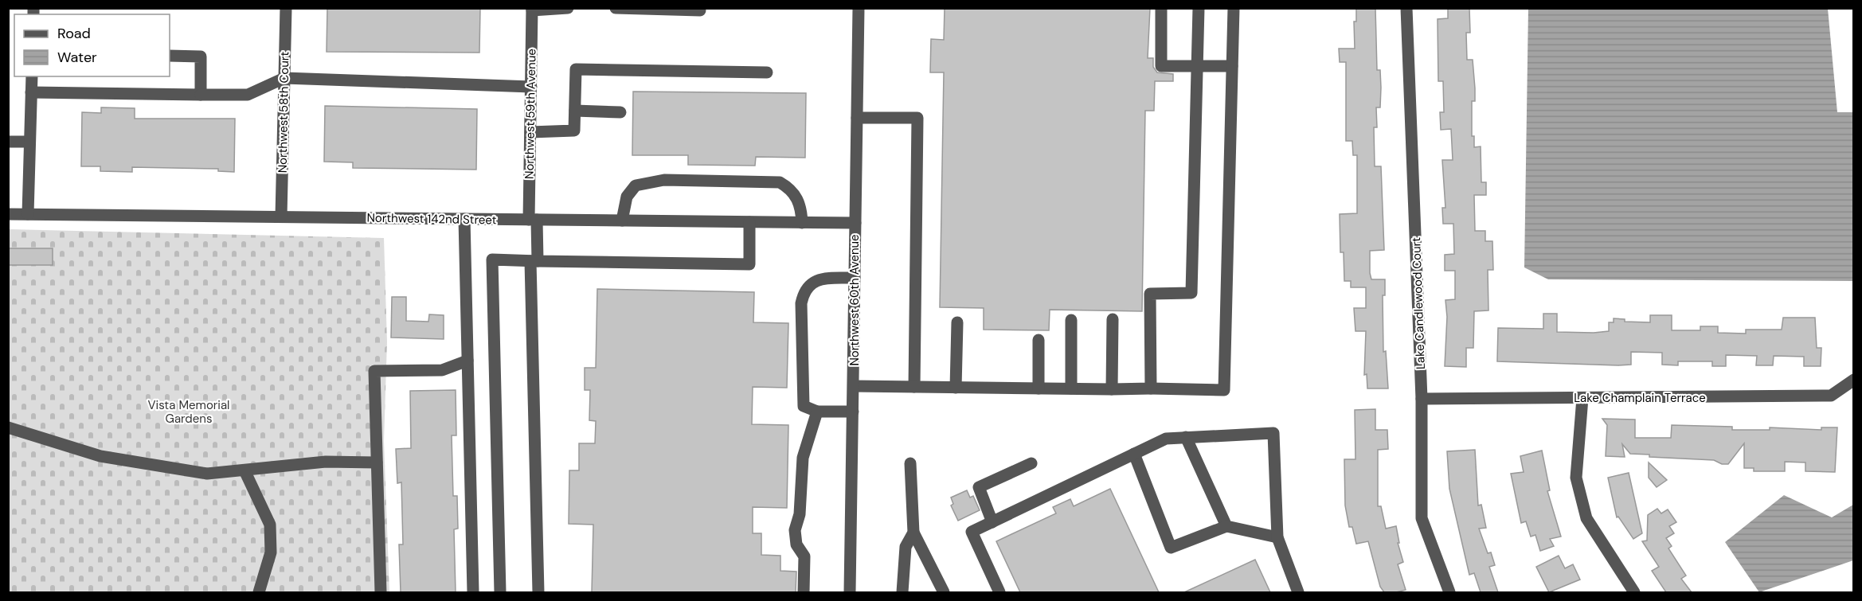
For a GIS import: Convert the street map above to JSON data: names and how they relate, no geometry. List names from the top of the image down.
{
  "streets": {
    "street": [
      "Northwest 58th Court",
      "Northwest 59th Avenue",
      "Northwest 142nd Street",
      "Northwest 60th Avenue",
      "Lake Candlewood Court",
      "Lake Champlain Terrace"
    ]
  },
  "crossings": [
    ["Northwest 58th Court", "Northwest 142nd Street"],
    ["Northwest 59th Avenue", "Northwest 142nd Street"],
    ["Northwest 142nd Street", "Northwest 60th Avenue"],
    ["Lake Candlewood Court", "Lake Champlain Terrace"]
  ],
  "parks": ["Vista Memorial Gardens"],
  "legend": ["Road", "Water"]
}
